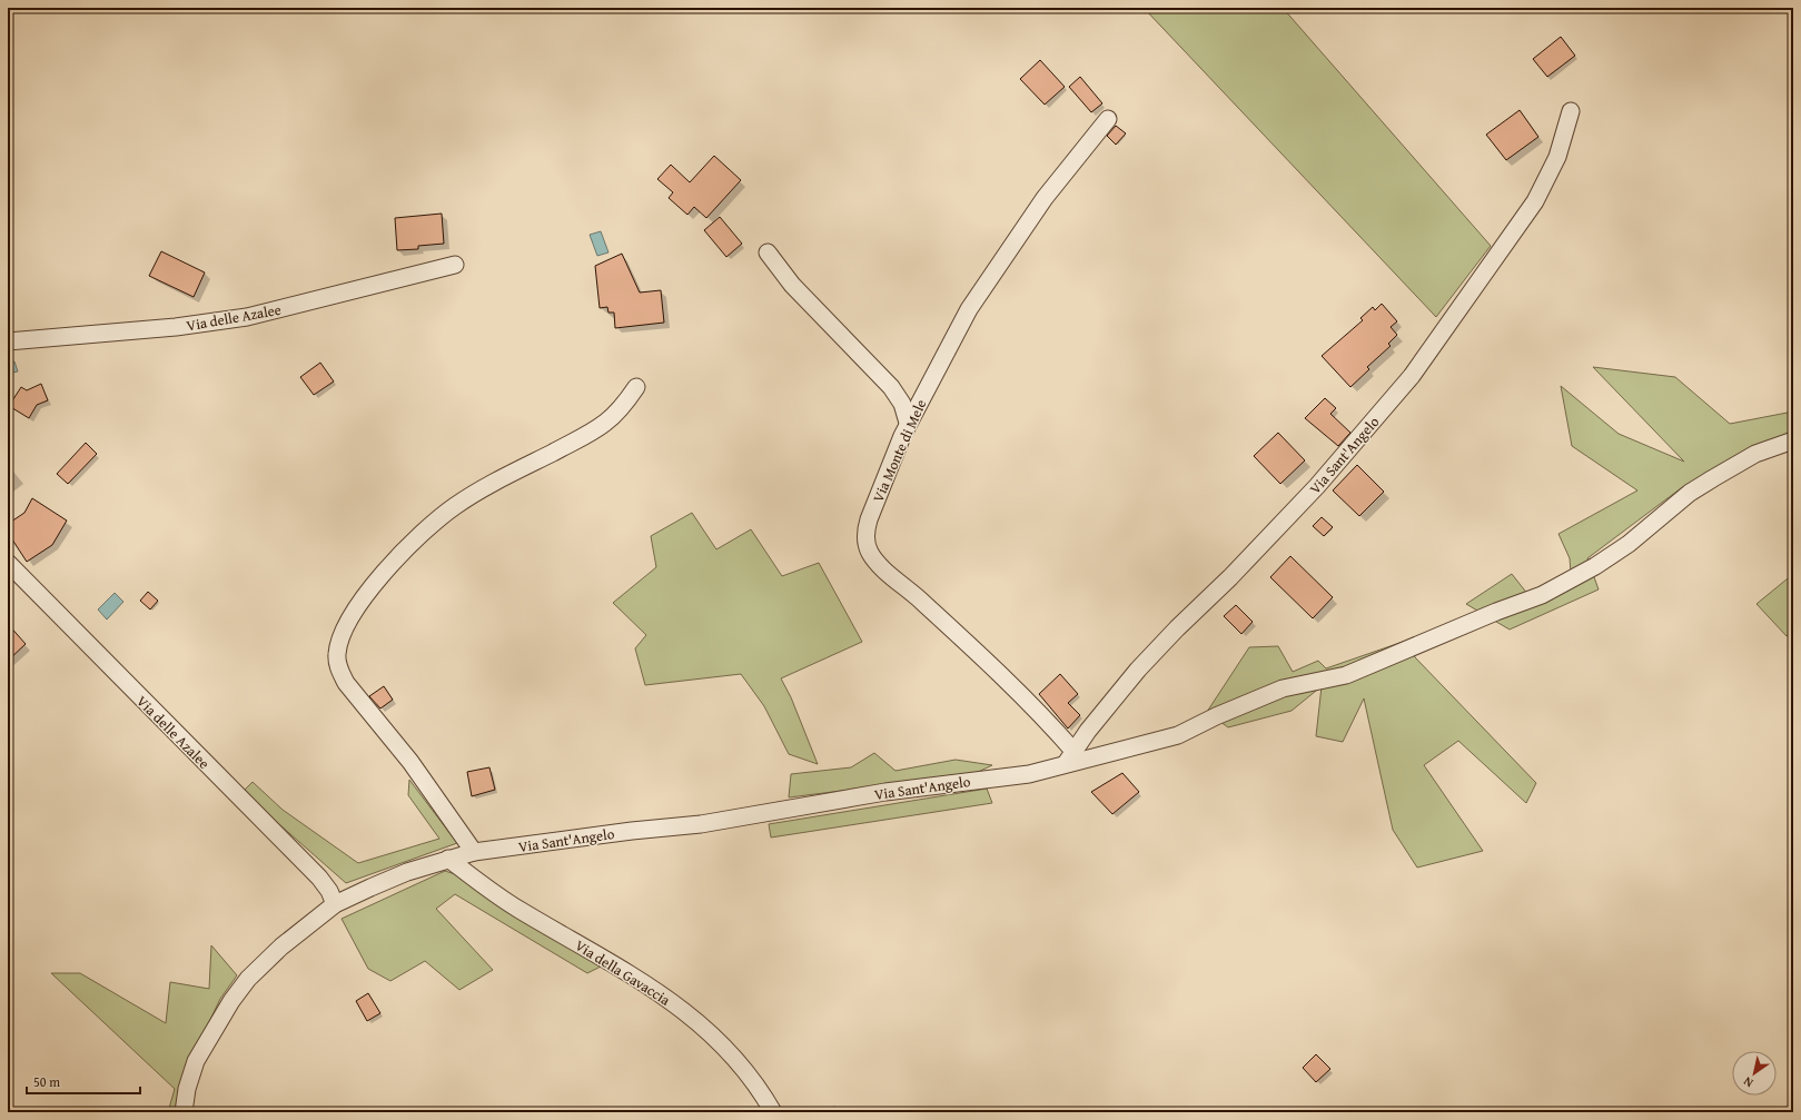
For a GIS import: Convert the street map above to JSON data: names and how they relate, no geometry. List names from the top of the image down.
{
  "streets": {
    "street": [
      "Via delle Azalee",
      "Via Monte di Mele",
      "Via Sant'Angelo",
      "Via della Gavaccia"
    ]
  },
  "crossings": [
    ["Via delle Azalee", "Via Sant'Angelo"],
    ["Via Monte di Mele", "Via Sant'Angelo"],
    ["Via Sant'Angelo", "Via della Gavaccia"]
  ],
  "scale_bar": "50 m",
  "north": "bottom left"
}
